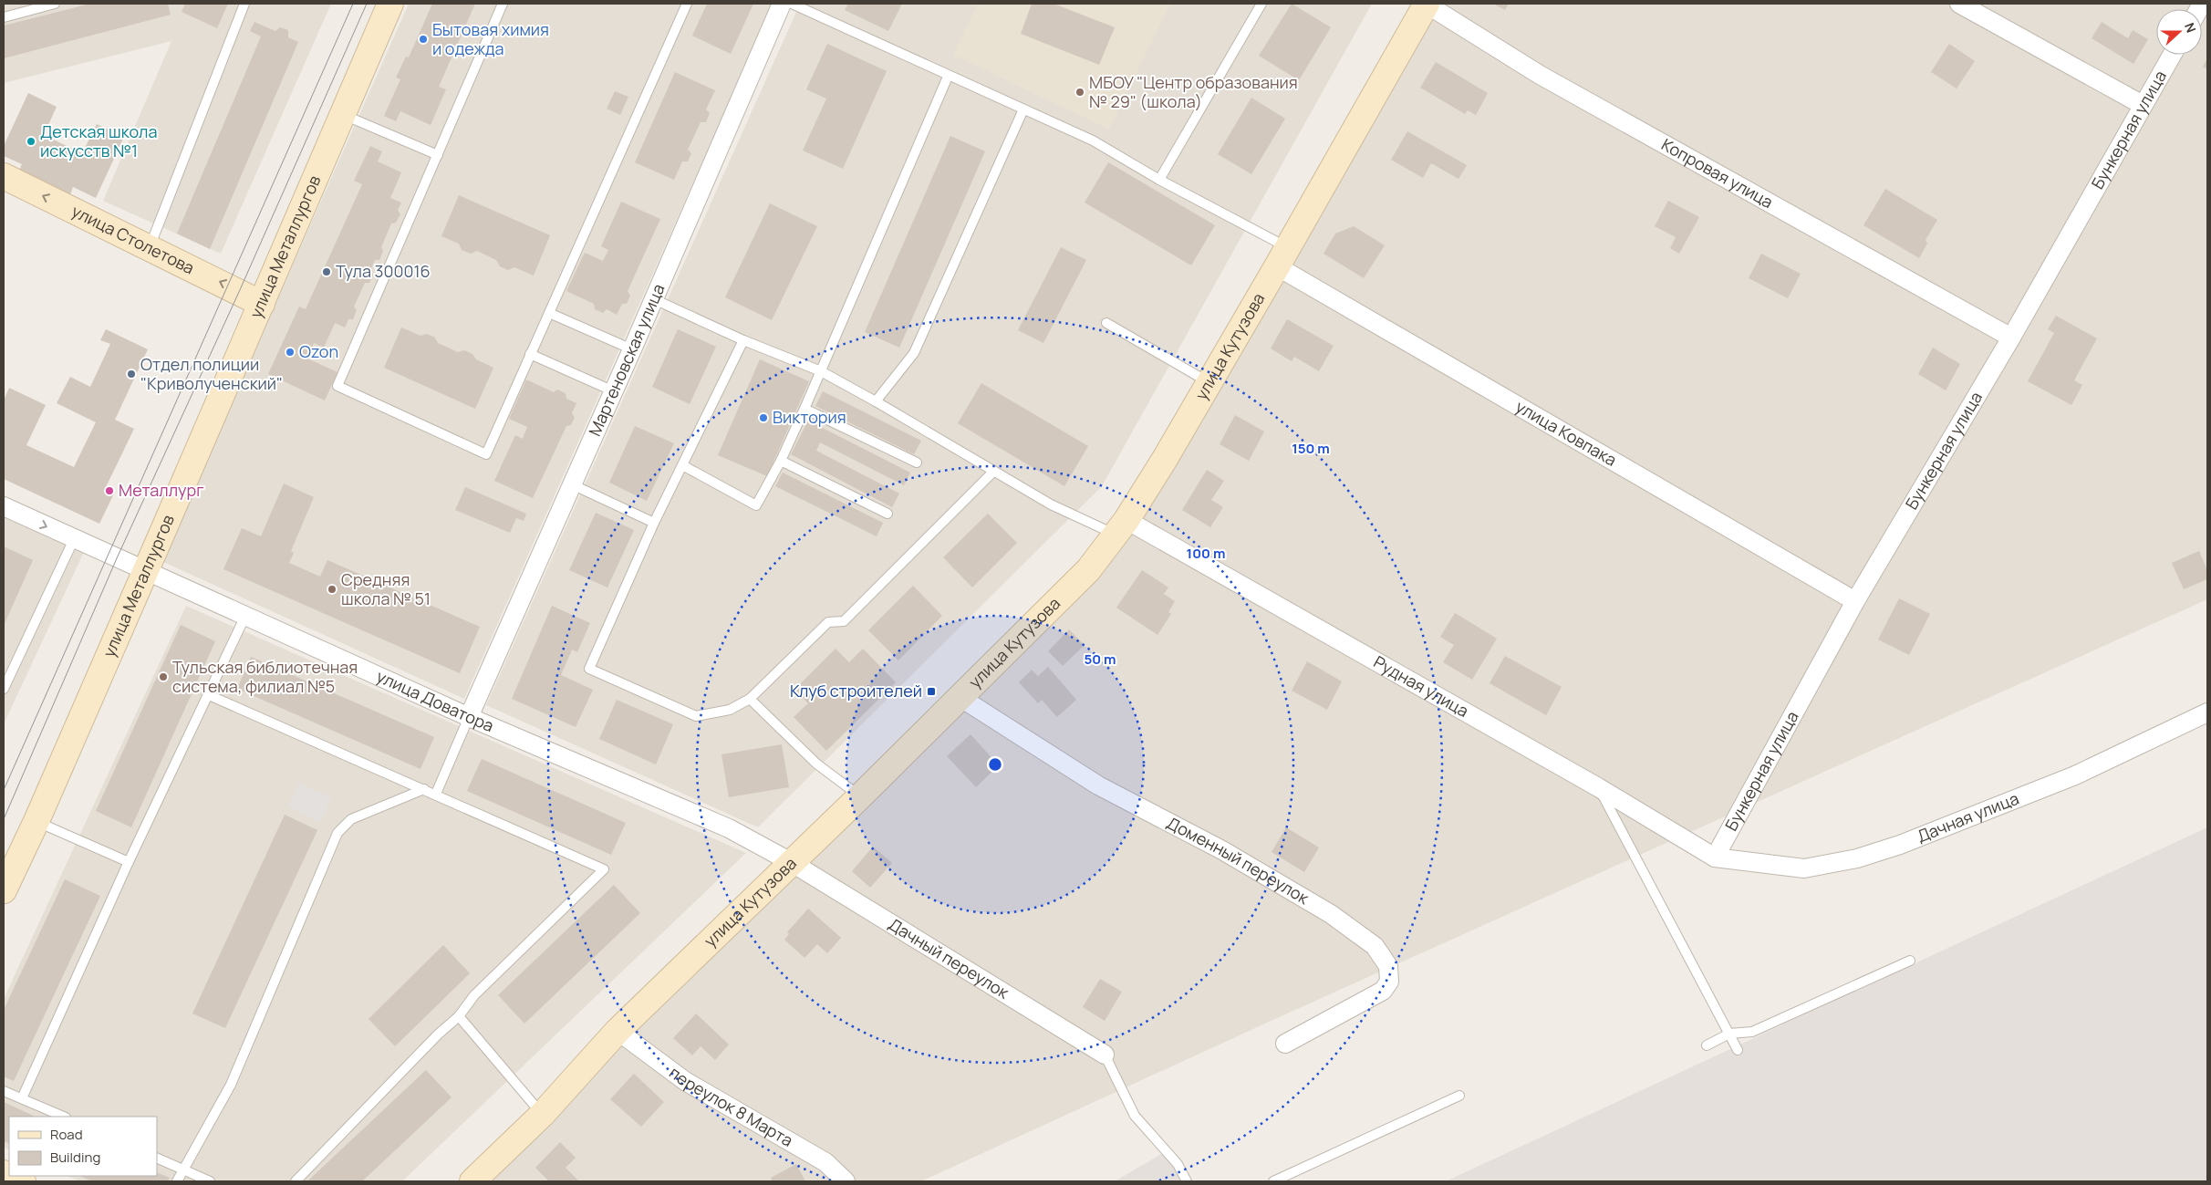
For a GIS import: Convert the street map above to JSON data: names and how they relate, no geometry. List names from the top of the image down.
{
  "streets": {
    "main road": ["улица Столетова", "улица Металлургов", "улица Кутузова"],
    "street": [
      "Бункерная улица",
      "Копровая улица",
      "Мартеновская улица",
      "улица Ковпака",
      "Рудная улица",
      "улица Доватора",
      "Дачная улица",
      "Доменный переулок",
      "Дачный переулок",
      "переулок 8 Марта"
    ]
  },
  "crossings": [
    ["Бункерная улица", "Копровая улица"],
    ["Бункерная улица", "улица Ковпака"],
    ["Бункерная улица", "Рудная улица"],
    ["Бункерная улица", "Дачная улица"],
    ["Копровая улица", "улица Кутузова"],
    ["улица Столетова", "улица Металлургов"],
    ["улица Металлургов", "улица Доватора"],
    ["улица Кутузова", "улица Ковпака"],
    ["улица Кутузова", "Рудная улица"],
    ["улица Кутузова", "улица Доватора"],
    ["улица Кутузова", "Доменный переулок"],
    ["улица Кутузова", "Дачный переулок"],
    ["улица Кутузова", "переулок 8 Марта"],
    ["Мартеновская улица", "улица Доватора"],
    ["Рудная улица", "Дачная улица"],
    ["улица Доватора", "Дачный переулок"]
  ],
  "one_way": ["улица Столетова"],
  "places": {
    "other": [
      "Бытовая химия и одежда",
      "МБОУ \"Центр образования № 29\" (школа)",
      "Детская школа искусств №1",
      "Тула 300016",
      "Ozon",
      "Отдел полиции \"Криволученский\"",
      "Виктория",
      "Металлург",
      "Средняя школа № 51",
      "Тульская библиотечная система, филиал №5"
    ],
    "transit": ["Клуб строителей"]
  },
  "legend": ["Road", "Building"],
  "north": "right",
  "rings": ["150 m", "100 m", "50 m"]
}
